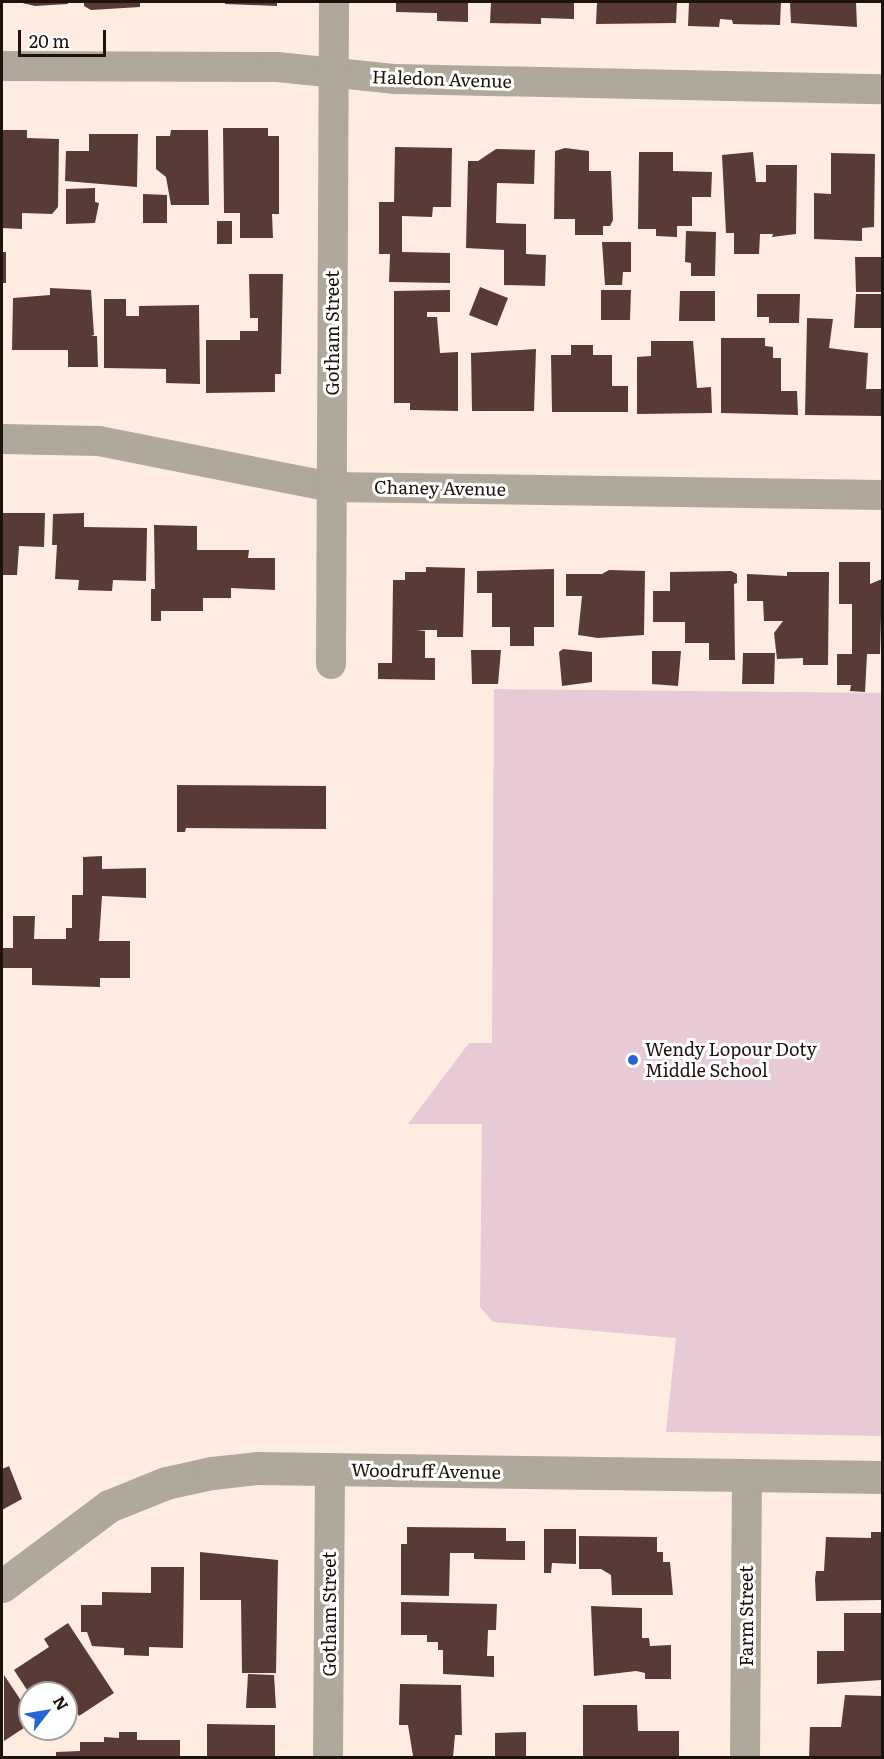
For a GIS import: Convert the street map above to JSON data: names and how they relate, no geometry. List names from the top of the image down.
{
  "streets": {
    "street": [
      "Haledon Avenue",
      "Gotham Street",
      "Chaney Avenue",
      "Woodruff Avenue",
      "Farm Street"
    ]
  },
  "crossings": [
    ["Haledon Avenue", "Gotham Street"],
    ["Gotham Street", "Chaney Avenue"],
    ["Gotham Street", "Woodruff Avenue"],
    ["Woodruff Avenue", "Farm Street"]
  ],
  "places": ["Wendy Lopour Doty Middle School"],
  "scale_bar": "20 m",
  "north": "top right"
}
